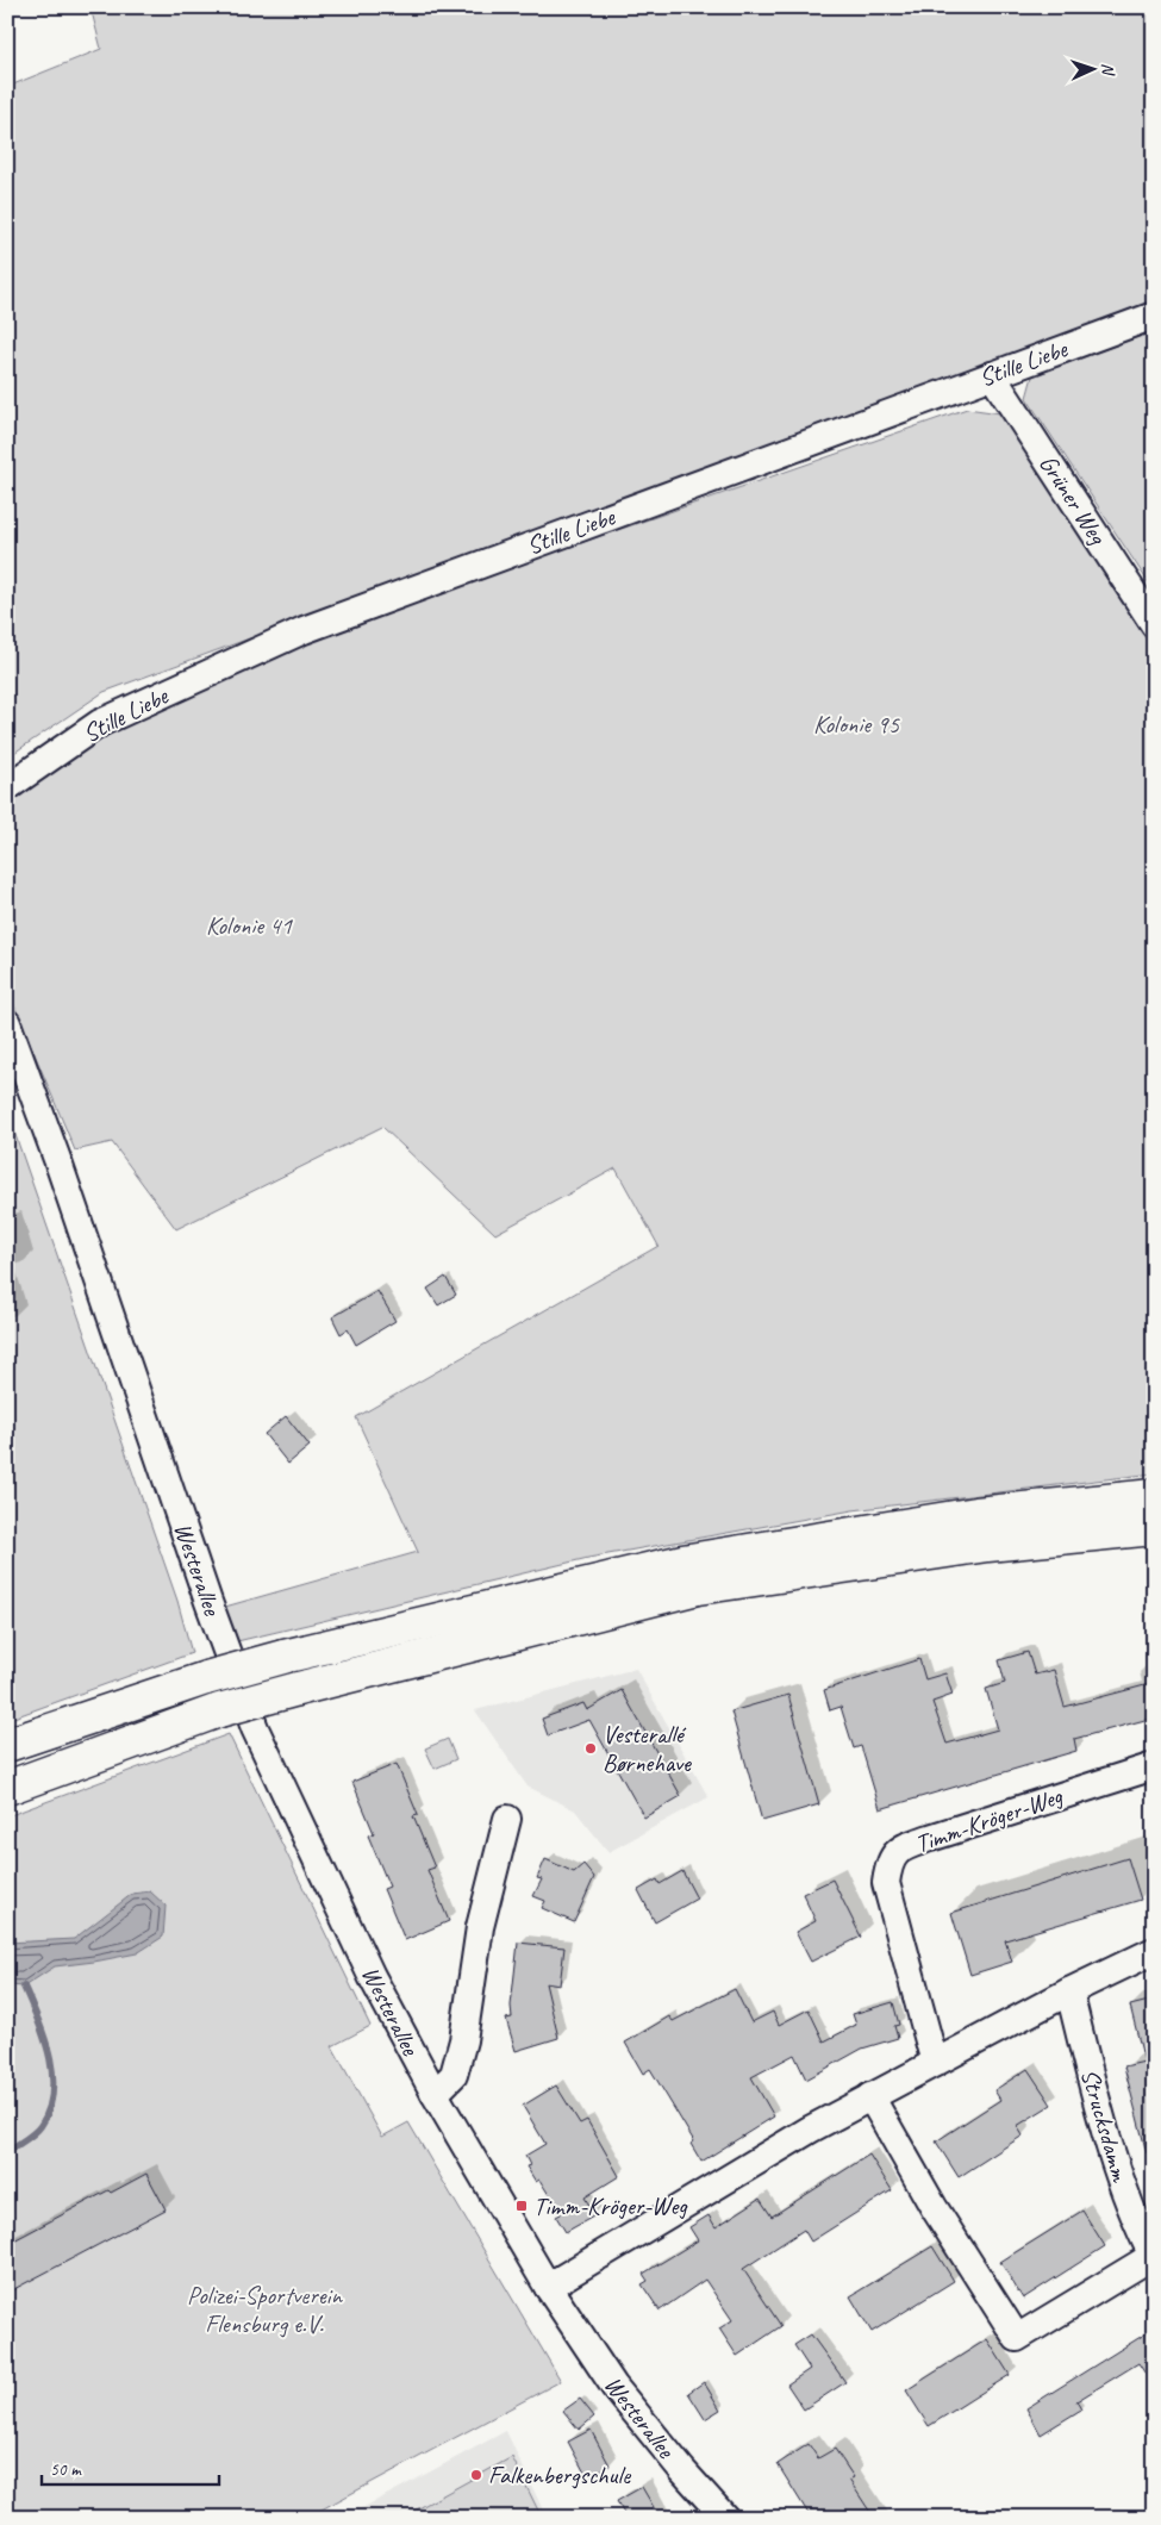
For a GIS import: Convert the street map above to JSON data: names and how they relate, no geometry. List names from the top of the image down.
{
  "streets": {
    "street": [
      "Stille Liebe",
      "Grüner Weg",
      "Westerallee",
      "Timm-Kröger-Weg",
      "Strucksdamm"
    ]
  },
  "crossings": [
    ["Stille Liebe", "Grüner Weg"]
  ],
  "parks": ["Kolonie 95", "Kolonie 41", "Polizei-Sportverein Flensburg e.V."],
  "places": {
    "other": ["Vesterallé Børnehave", "Falkenbergschule"],
    "transit": ["Timm-Kröger-Weg"]
  },
  "scale_bar": "50 m",
  "north": "right"
}
